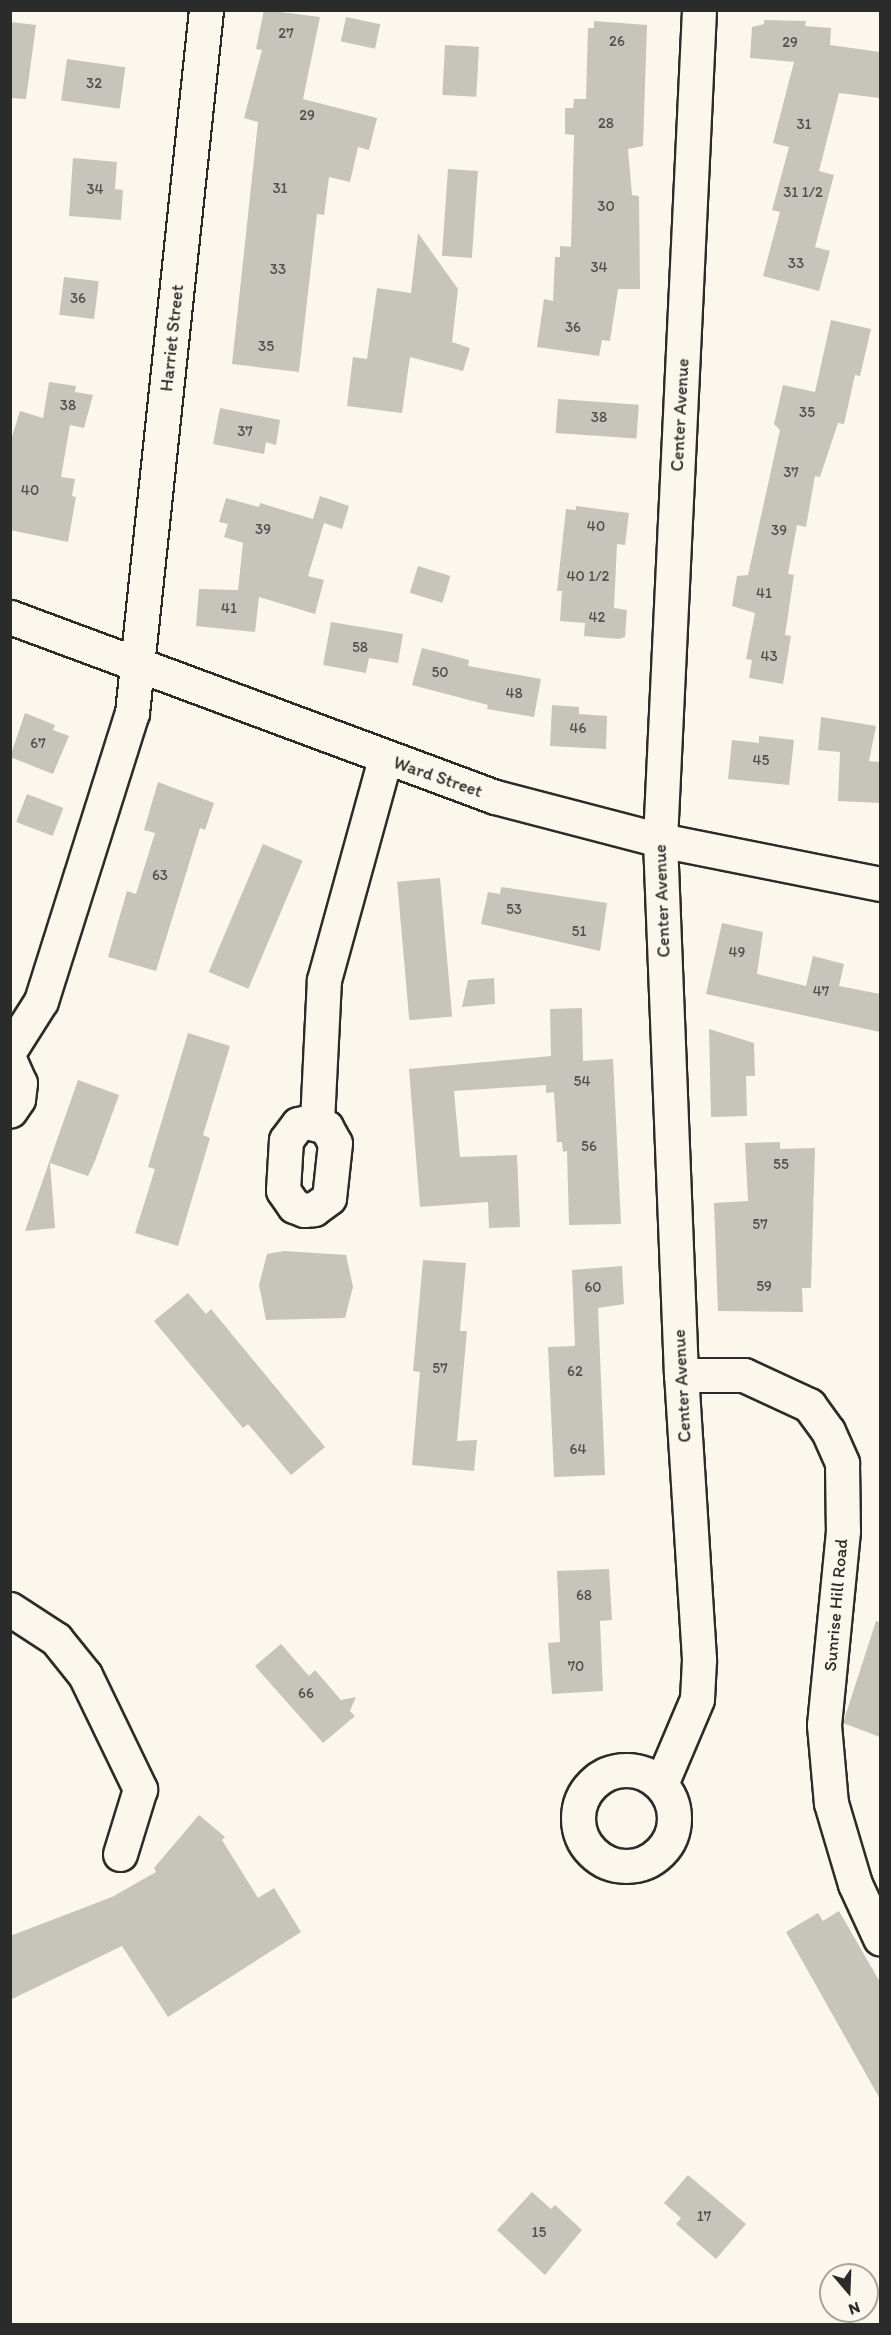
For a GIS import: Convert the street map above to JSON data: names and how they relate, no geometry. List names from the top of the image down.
{
  "streets": {
    "street": [
      "Harriet Street",
      "Center Avenue",
      "Ward Street",
      "Sunrise Hill Road"
    ]
  },
  "crossings": [
    ["Harriet Street", "Ward Street"],
    ["Center Avenue", "Ward Street"],
    ["Center Avenue", "Sunrise Hill Road"]
  ],
  "house_numbers": [
    "27",
    "26",
    "29",
    "32",
    "29",
    "28",
    "31",
    "31",
    "34",
    "31 1/2",
    "30",
    "33",
    "34",
    "33",
    "36",
    "36",
    "35",
    "38",
    "35",
    "38",
    "37",
    "37",
    "40",
    "40",
    "39",
    "39",
    "40 1/2",
    "41",
    "41",
    "42",
    "58",
    "43",
    "50",
    "48",
    "46",
    "67",
    "45",
    "63",
    "53",
    "51",
    "49",
    "47",
    "54",
    "56",
    "55",
    "57",
    "59",
    "60",
    "57",
    "62",
    "64",
    "68",
    "70",
    "66",
    "17",
    "15"
  ],
  "north": "bottom"
}
